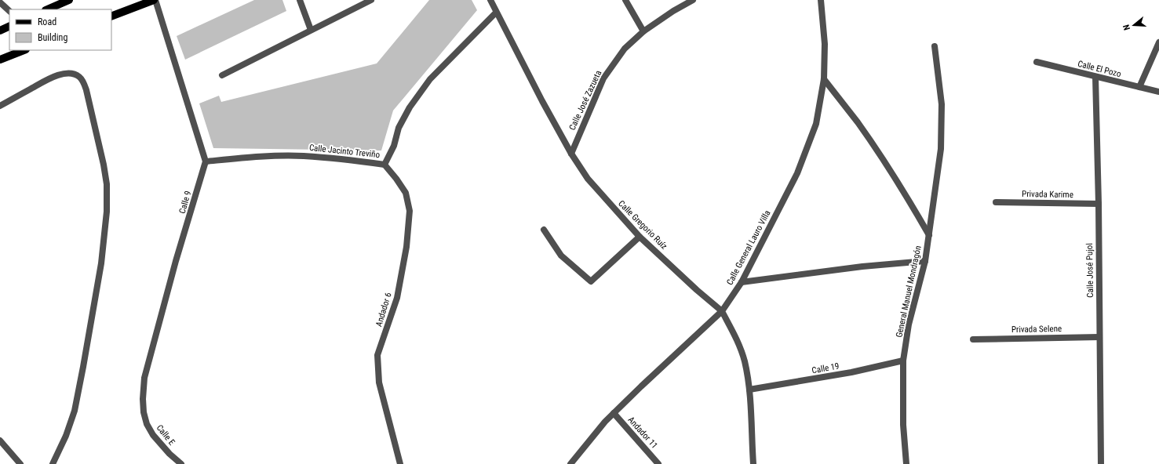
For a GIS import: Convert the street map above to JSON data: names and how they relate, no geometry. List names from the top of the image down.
{
  "streets": {
    "street": [
      "Calle El Pozo",
      "Calle José Zazueta",
      "Calle Jacinto Treviño",
      "Privada Karime",
      "Calle 9",
      "Calle Gregorio Ruíz",
      "Calle General Lauro Villa",
      "Calle José Pujol",
      "General Manuel Mondragón",
      "Andador 6",
      "Privada Selene",
      "Calle 19",
      "Andador 11",
      "Calle E"
    ]
  },
  "crossings": [
    ["Calle El Pozo", "Calle José Pujol"],
    ["Calle José Zazueta", "Calle Gregorio Ruíz"],
    ["Calle Jacinto Treviño", "Calle 9"],
    ["Calle Jacinto Treviño", "Calle Gregorio Ruíz"],
    ["Calle Jacinto Treviño", "Andador 6"],
    ["Privada Karime", "Calle José Pujol"],
    ["Calle 9", "Calle E"],
    ["Calle Gregorio Ruíz", "Calle General Lauro Villa"],
    ["Calle Gregorio Ruíz", "Calle 19"],
    ["Calle General Lauro Villa", "Andador 11"],
    ["Calle José Pujol", "Privada Selene"],
    ["General Manuel Mondragón", "Calle 19"]
  ],
  "legend": ["Road", "Building"],
  "north": "left"
}
